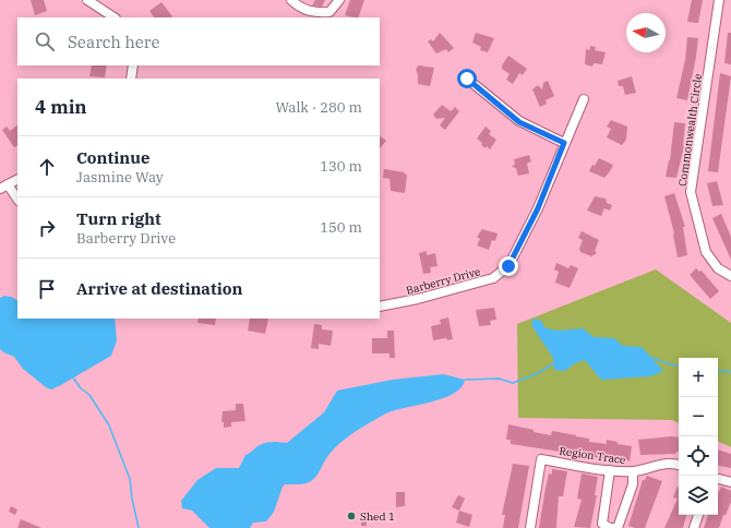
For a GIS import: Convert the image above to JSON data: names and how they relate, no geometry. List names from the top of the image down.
{
  "streets": {
    "street": ["Commonwealth Circle", "Barberry Drive", "Region Trace"]
  },
  "places": ["Shed 1"],
  "north": "left",
  "page": {
    "search": "Search here",
    "heading": ["4 min", "Walk · 280 m"],
    "list": [
      ["Continue", "Jasmine Way", "130 m"],
      ["Turn right", "Barberry Drive", "150 m"],
      "Arrive at destination"
    ],
    "map_buttons": ["+", "−"]
  }
}
